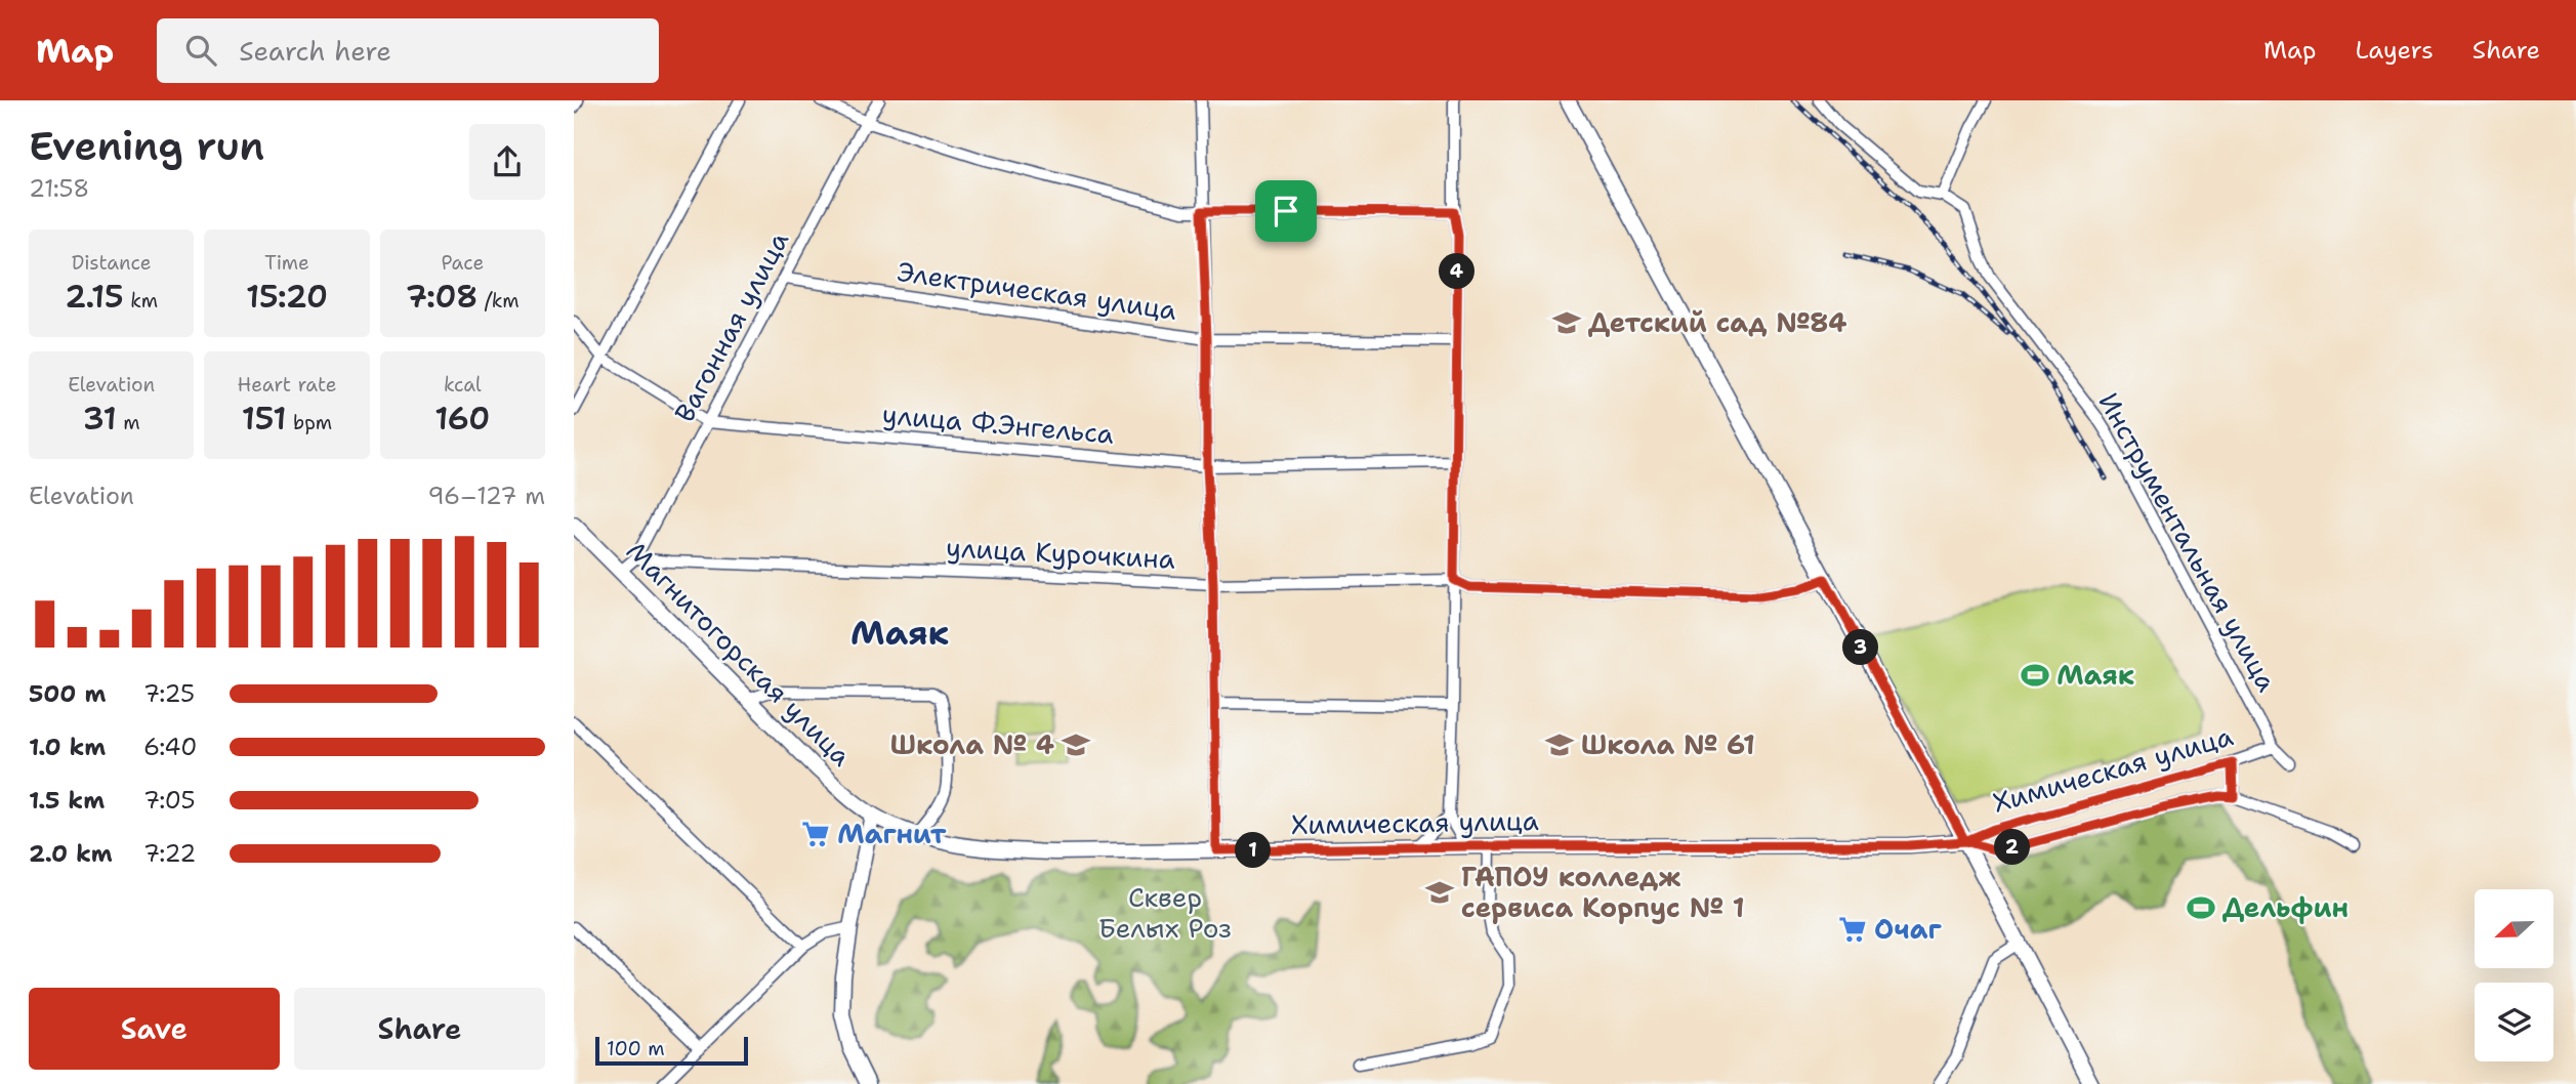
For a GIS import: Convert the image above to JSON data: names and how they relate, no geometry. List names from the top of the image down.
{
  "streets": {
    "street": [
      "Электрическая улица",
      "Вагонная улица",
      "улица Ф.Энгельса",
      "Инструментальная улица",
      "улица Курочкина",
      "Магнитогорская улица",
      "Химическая улица"
    ]
  },
  "crossings": [
    ["Электрическая улица", "Вагонная улица"],
    ["Вагонная улица", "улица Ф.Энгельса"],
    ["Вагонная улица", "улица Курочкина"],
    ["Вагонная улица", "Магнитогорская улица"],
    ["Инструментальная улица", "Химическая улица"],
    ["Магнитогорская улица", "Химическая улица"]
  ],
  "districts": ["Маяк"],
  "parks": ["Сквер Белых Роз"],
  "places": {
    "school or university": [
      "Детский сад №84",
      "Школа № 4",
      "Школа № 61",
      "ГАПОУ колледж сервиса Корпус № 1"
    ],
    "sports": ["Маяк", "Дельфин"],
    "supermarket": ["Магнит", "Очаг"]
  },
  "scale_bar": "100 m",
  "north": "left",
  "page": {
    "header": "Map",
    "search": "Search here",
    "nav": ["Map", "Layers", "Share"],
    "heading": ["Evening run", "21:58"],
    "stats": [
      ["Distance", "2.15 km"],
      ["Time", "15:20"],
      ["Pace", "7:08 /km"],
      ["Elevation", "31 m"],
      ["Heart rate", "151 bpm"],
      ["kcal", "160"]
    ],
    "pins": [
      "4",
      "3",
      "2",
      "1"
    ],
    "chart": ["Elevation", "96–127 m"],
    "list": [
      {
        "name": "500 m",
        "note": "7:25"
      },
      {
        "name": "1.0 km",
        "note": "6:40"
      },
      {
        "name": "1.5 km",
        "note": "7:05"
      },
      {
        "name": "2.0 km",
        "note": "7:22"
      }
    ],
    "buttons": ["Save", "Share"],
    "scale": "100 m"
  }
}
